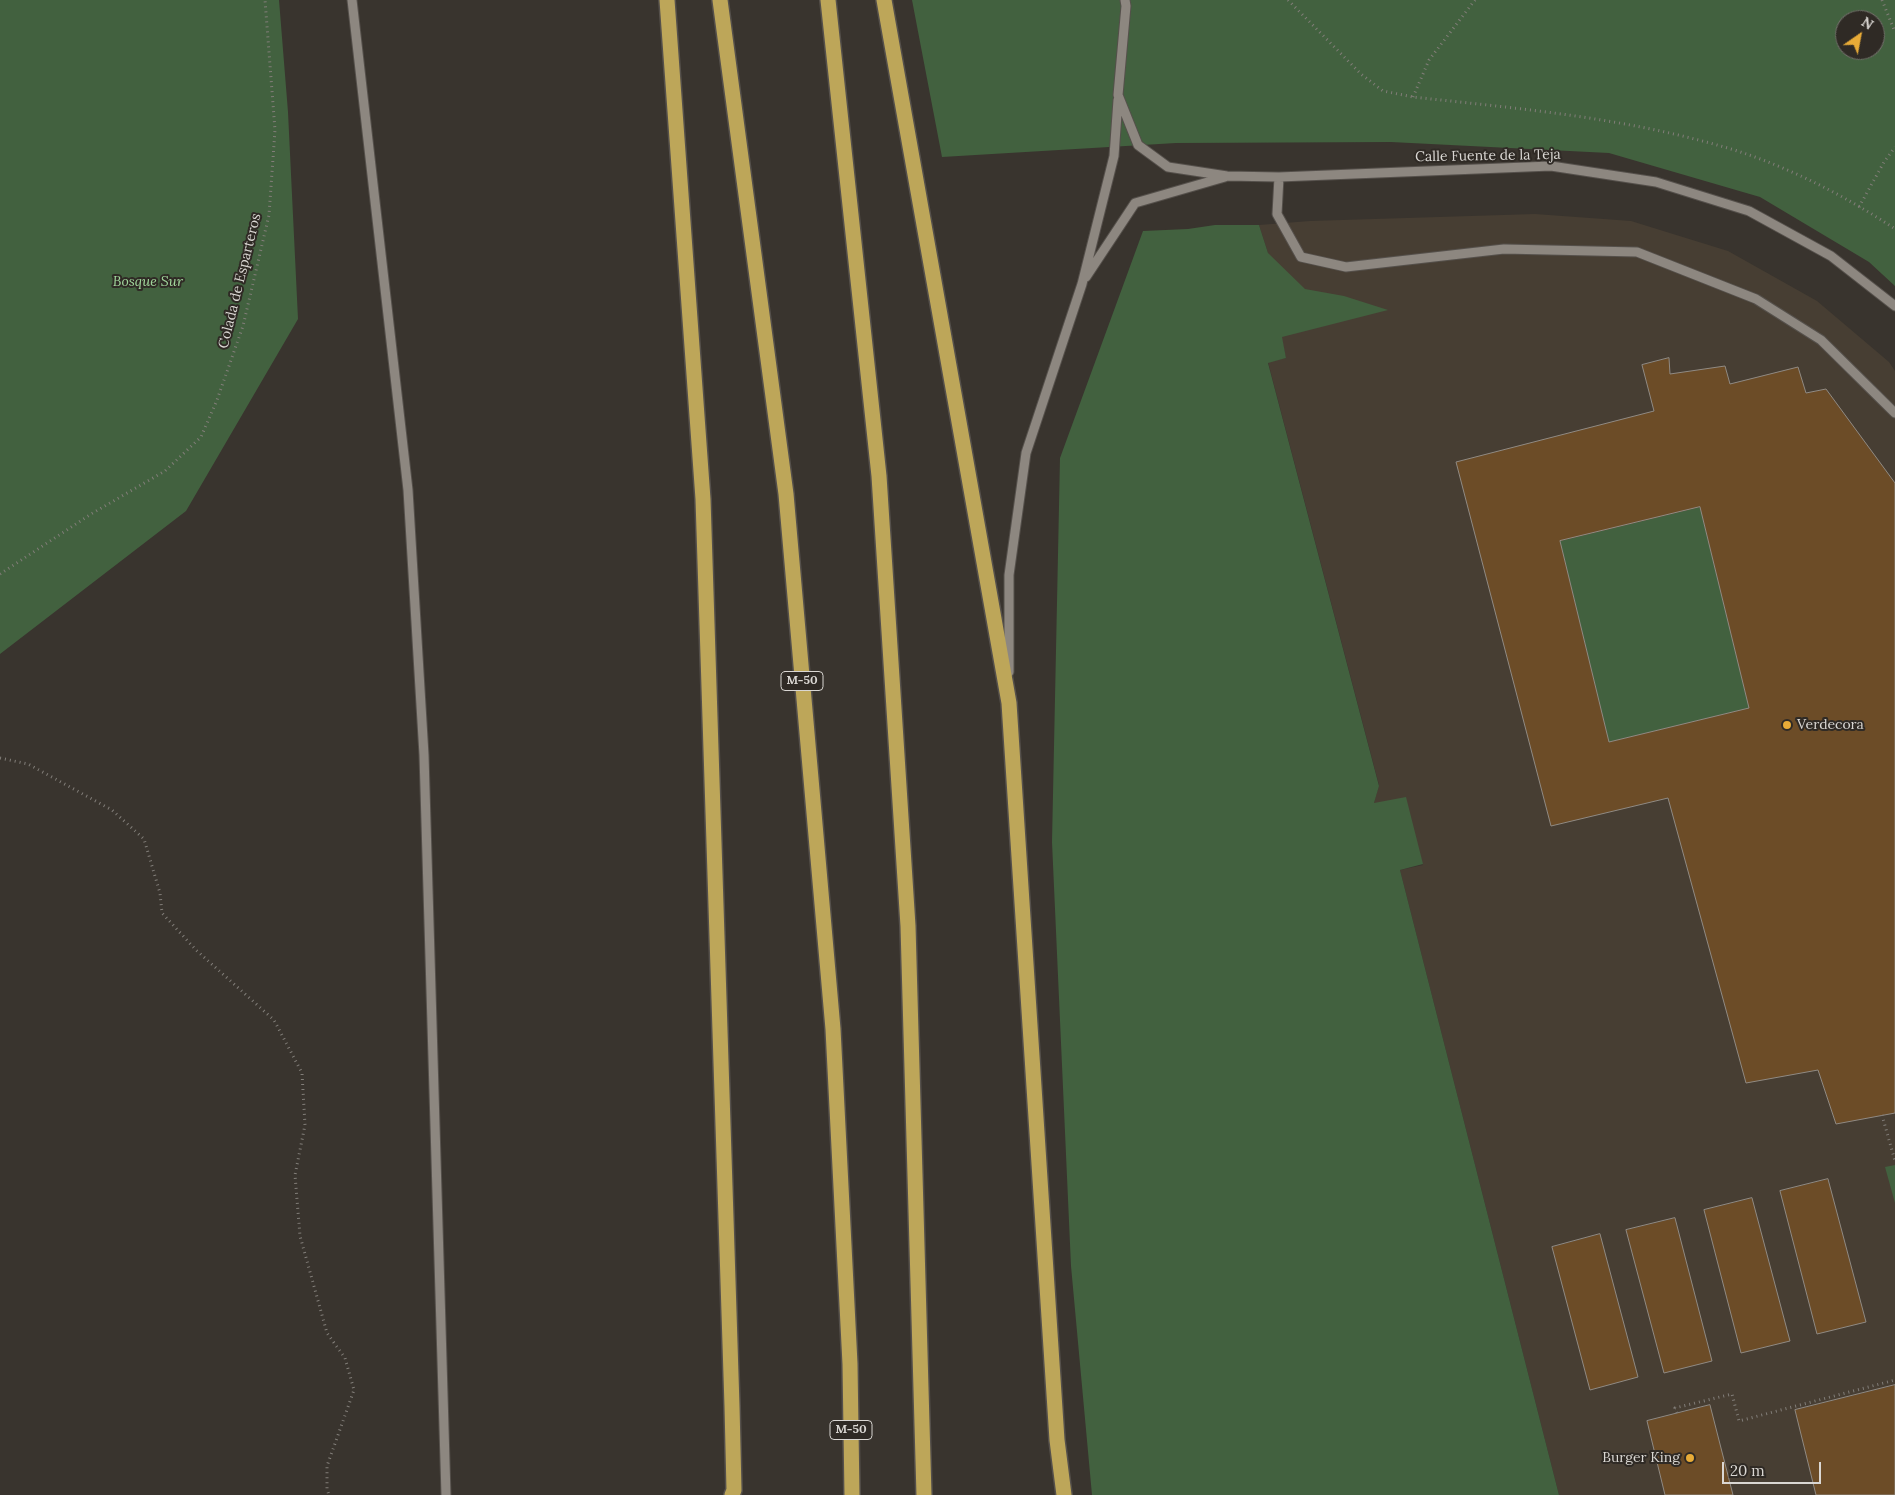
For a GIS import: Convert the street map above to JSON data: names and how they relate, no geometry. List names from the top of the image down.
{
  "streets": {
    "highway": ["M-50"],
    "street": ["Calle Fuente de la Teja"],
    "path": ["Colada de Esparteros"]
  },
  "parks": ["Bosque Sur"],
  "places": ["Verdecora", "Burger King"],
  "scale_bar": "20 m",
  "north": "top right"
}
